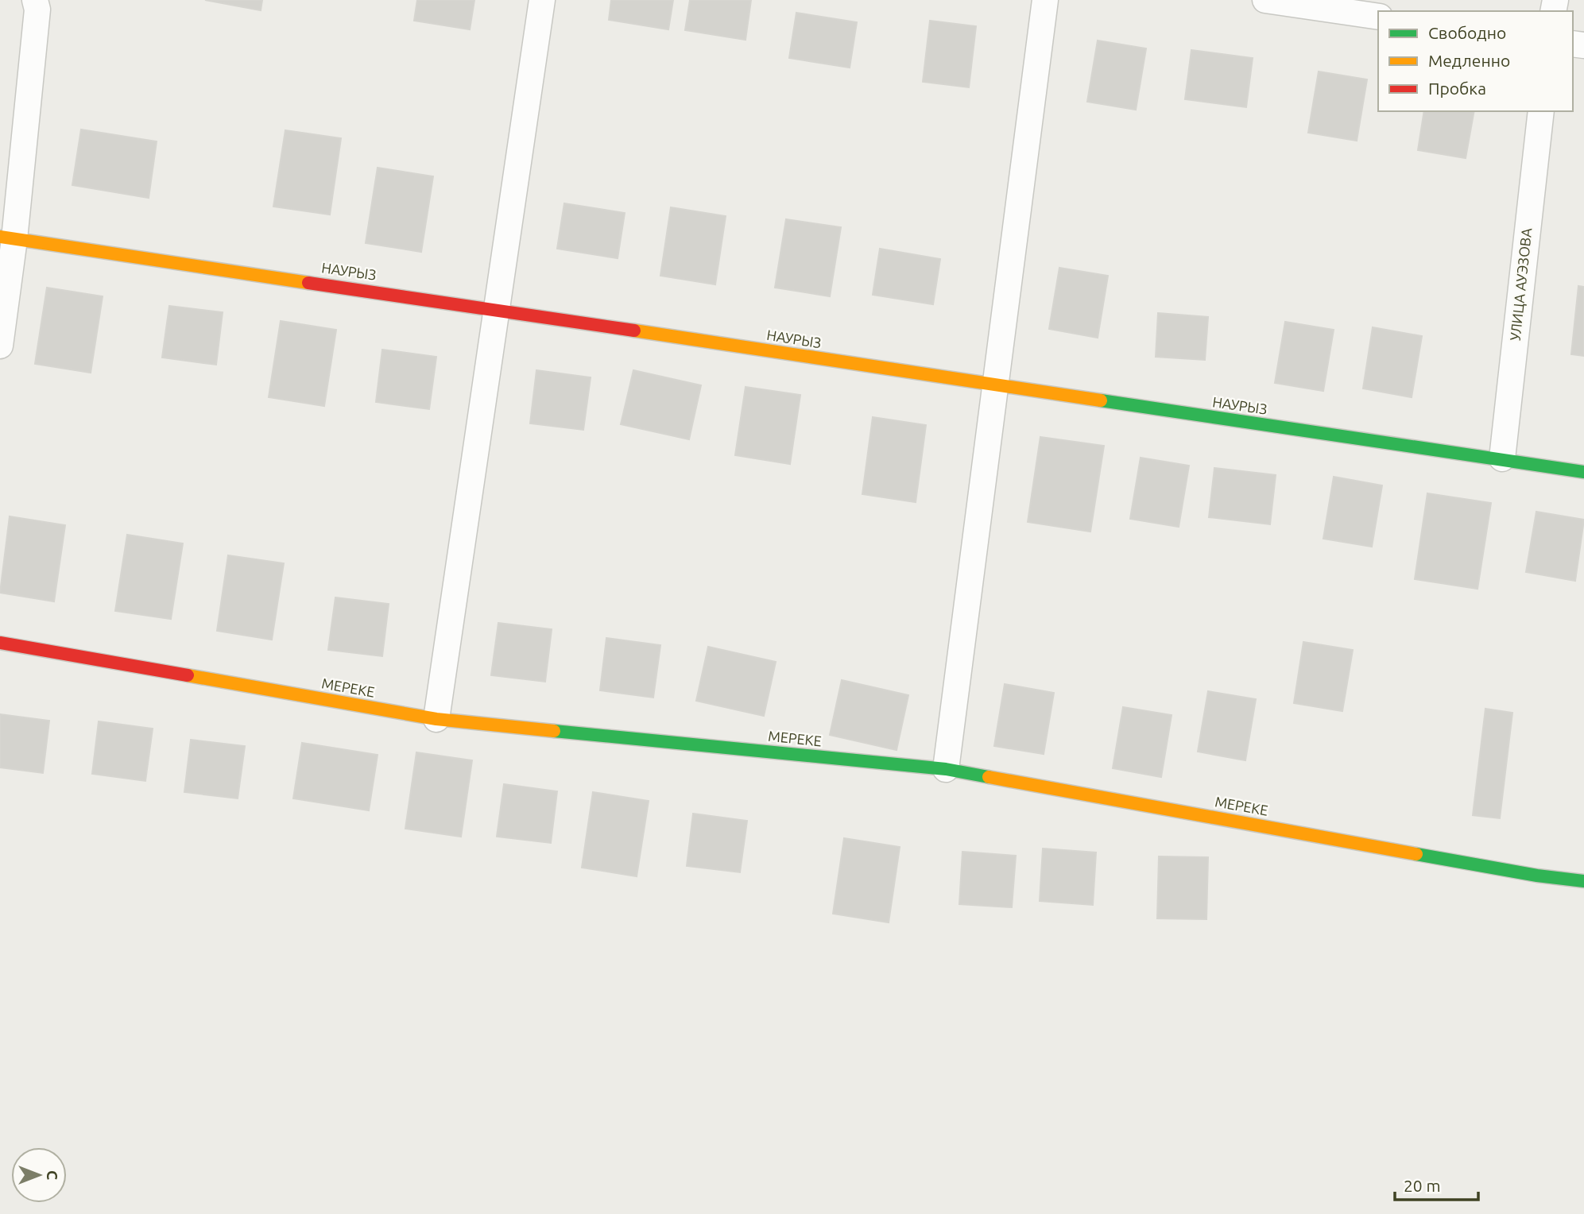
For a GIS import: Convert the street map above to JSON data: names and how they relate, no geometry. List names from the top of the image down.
{
  "streets": {
    "street": ["НАУРЫЗ", "УЛИЦА АУЭЗОВА", "МЕРЕКЕ"]
  },
  "crossings": [
    ["НАУРЫЗ", "УЛИЦА АУЭЗОВА"]
  ],
  "legend": ["Свободно", "Медленно", "Пробка"],
  "scale_bar": "20 m",
  "north": "right"
}
